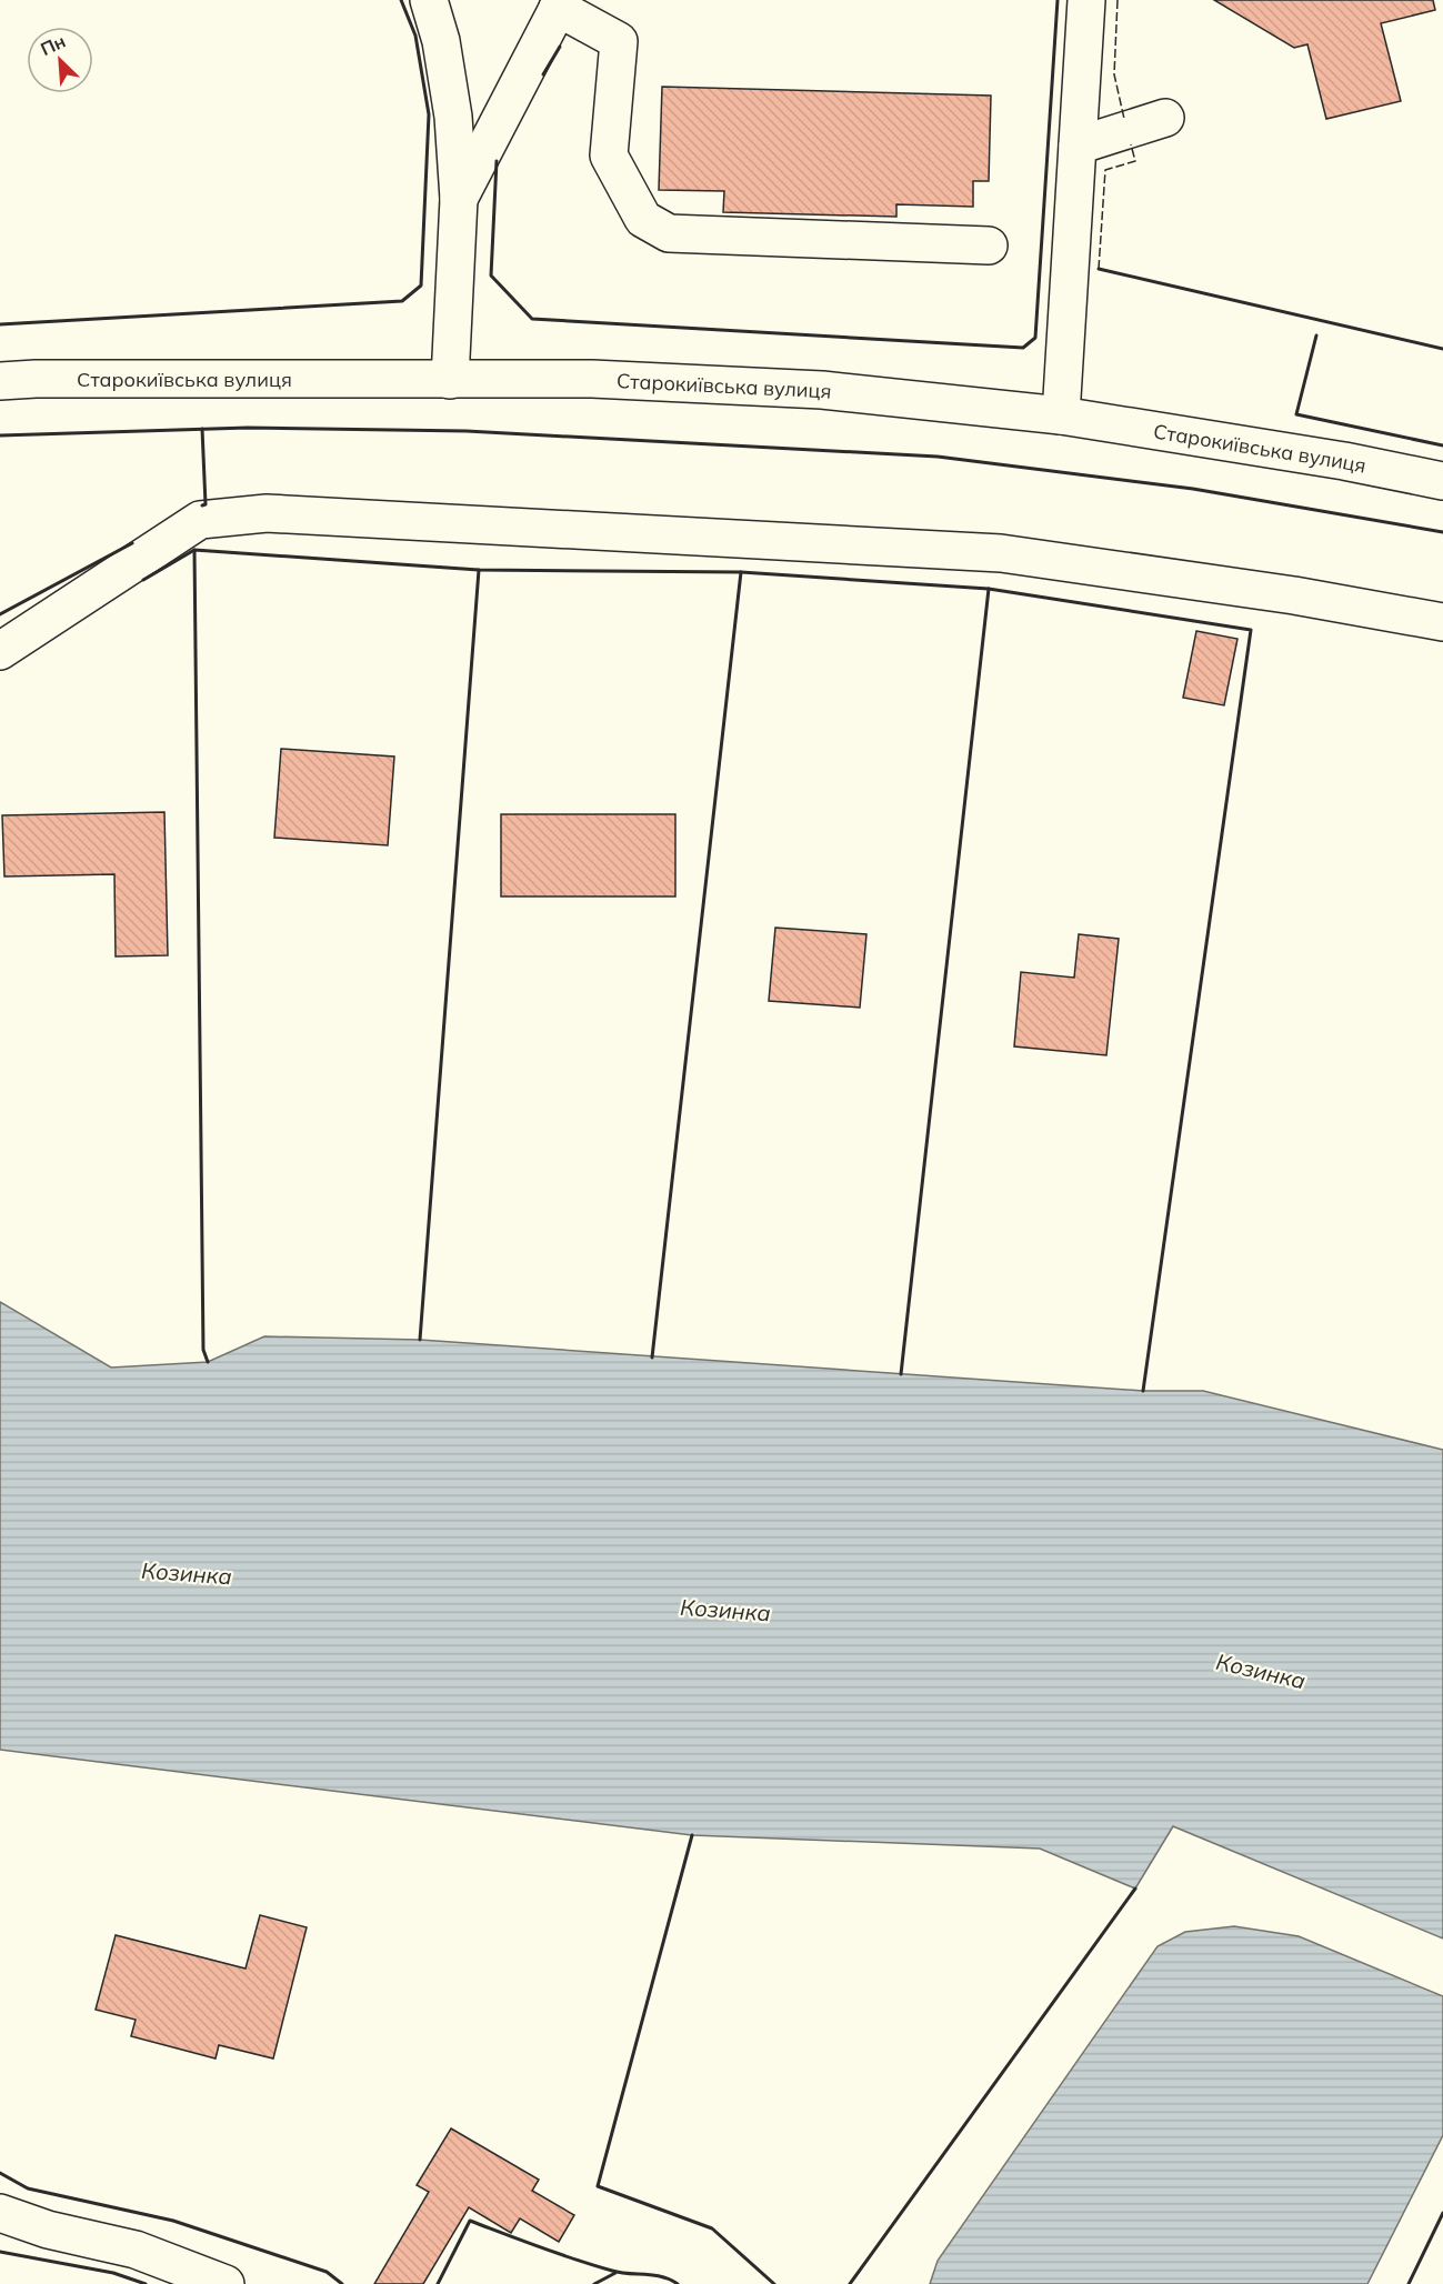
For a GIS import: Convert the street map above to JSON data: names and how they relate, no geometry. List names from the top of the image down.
{
  "streets": {
    "street": ["Старокиївська вулиця"]
  },
  "water": ["Козинка"],
  "north": "top left"
}
